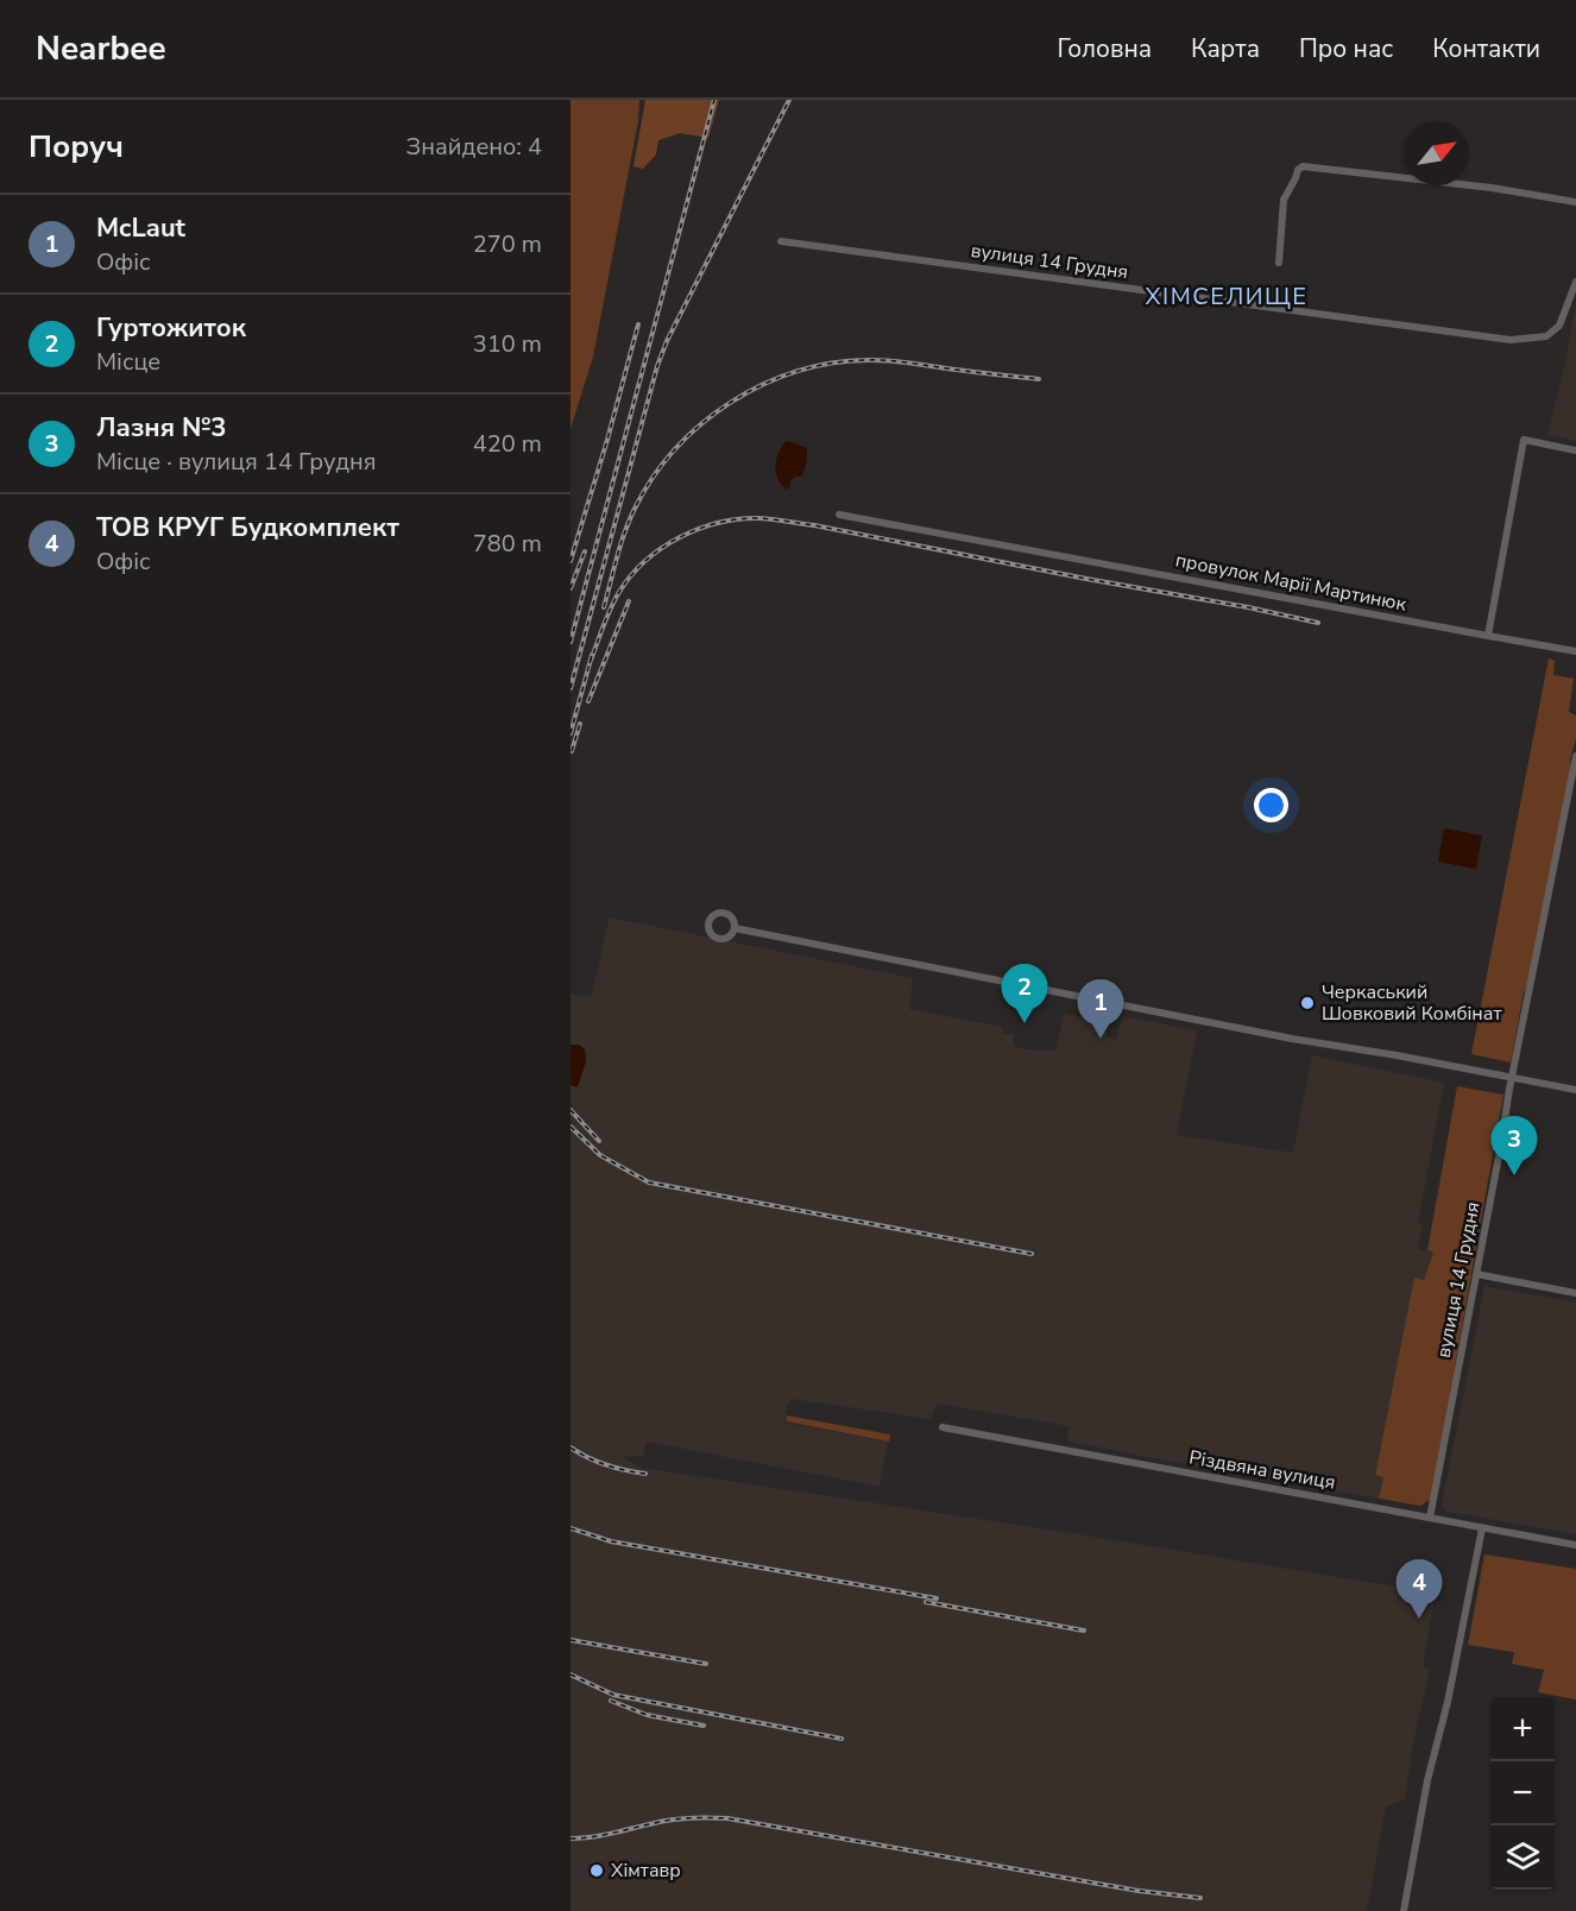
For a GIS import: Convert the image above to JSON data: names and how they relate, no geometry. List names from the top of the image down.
{
  "streets": {
    "street": ["вулиця 14 Грудня", "провулок Марії Мартинюк", "Різдвяна вулиця"]
  },
  "crossings": [
    ["вулиця 14 Грудня", "Різдвяна вулиця"]
  ],
  "districts": ["ХІМСЕЛИЩЕ"],
  "places": ["Черкаський Шовковий Комбінат", "Хімтавр"],
  "north": "top right",
  "page": {
    "header": "Nearbee",
    "nav": [
      "Головна",
      "Карта",
      "Про нас",
      "Контакти"
    ],
    "heading": ["Поруч", "Знайдено: 4"],
    "list": [
      {
        "mark": "1",
        "name": "McLaut",
        "note": "Офіс",
        "value": "270 m"
      },
      {
        "mark": "2",
        "name": "Гуртожиток",
        "note": "Місце",
        "value": "310 m"
      },
      {
        "mark": "3",
        "name": "Лазня №3",
        "note": "Місце · вулиця 14 Грудня",
        "value": "420 m"
      },
      {
        "mark": "4",
        "name": "ТОВ КРУГ Будкомплект",
        "note": "Офіс",
        "value": "780 m"
      }
    ],
    "pins": [
      "2",
      "1",
      "3",
      "4"
    ],
    "map_buttons": ["+", "−"]
  }
}
